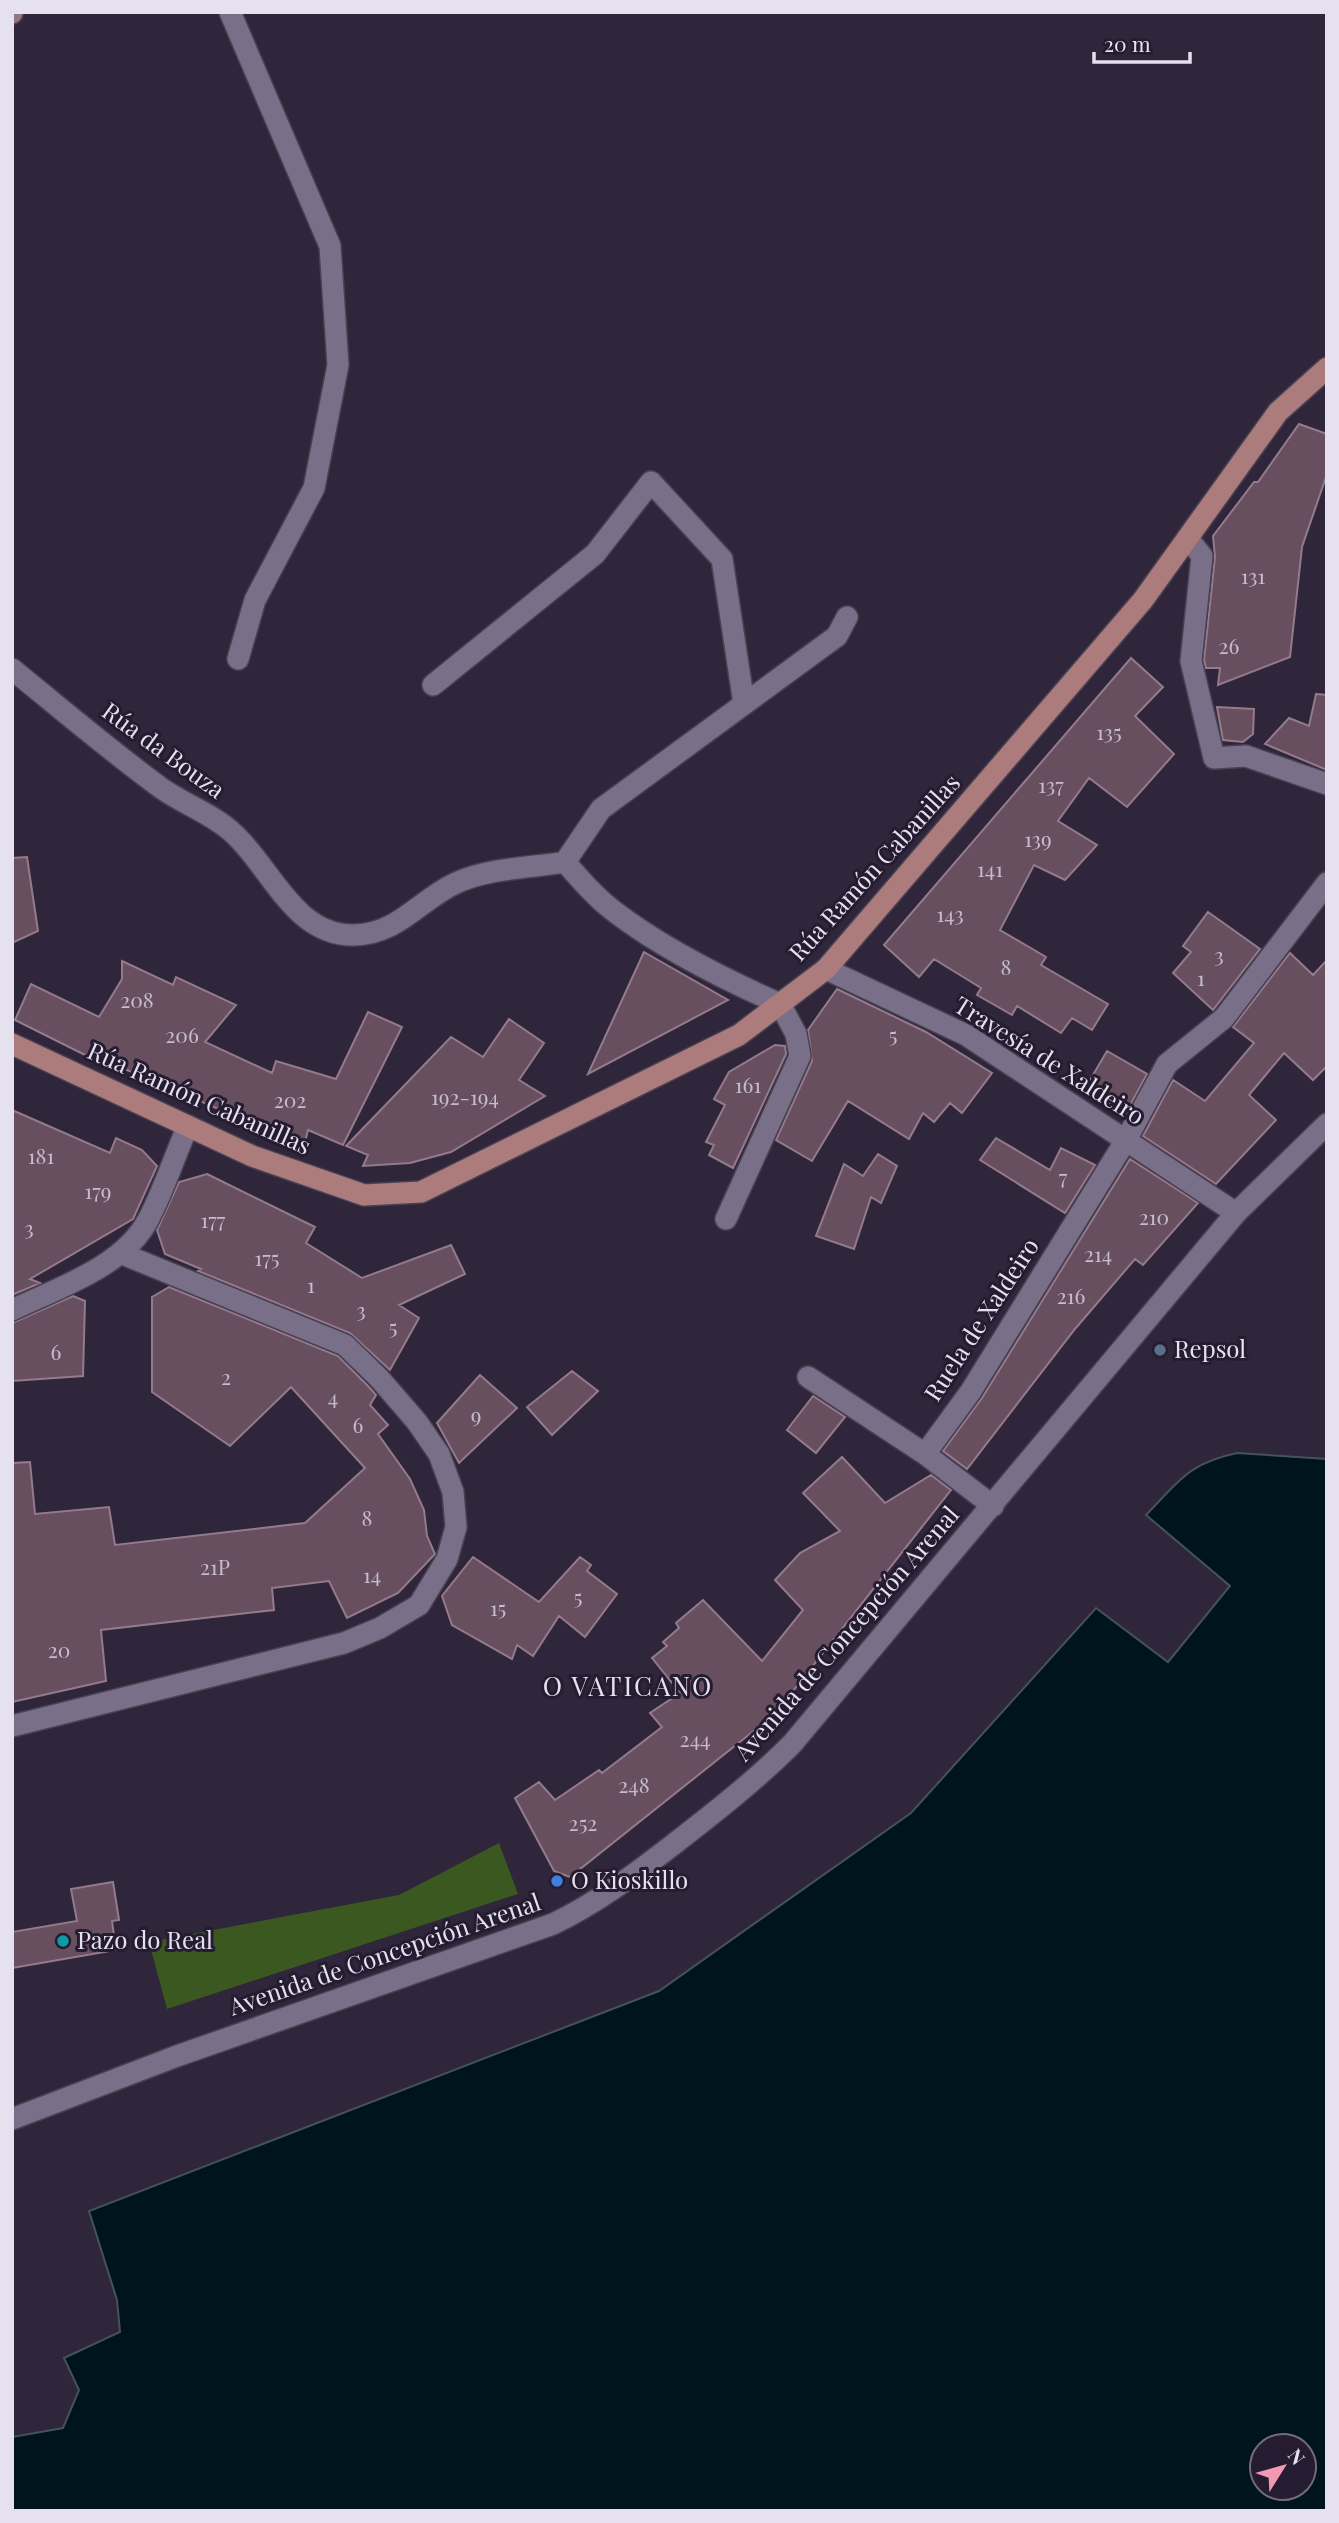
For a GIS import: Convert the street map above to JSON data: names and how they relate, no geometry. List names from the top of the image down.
{
  "streets": {
    "main road": ["Rúa Ramón Cabanillas"],
    "street": [
      "Rúa da Bouza",
      "Travesía de Xaldeiro",
      "Ruela de Xaldeiro",
      "Avenida de Concepción Arenal"
    ]
  },
  "crossings": [
    ["Rúa Ramón Cabanillas", "Travesía de Xaldeiro"],
    ["Travesía de Xaldeiro", "Ruela de Xaldeiro"],
    ["Travesía de Xaldeiro", "Avenida de Concepción Arenal"]
  ],
  "districts": ["O VATICANO"],
  "places": ["Repsol", "O Kioskillo", "Pazo do Real"],
  "house_numbers": [
    "131",
    "26",
    "135",
    "137",
    "139",
    "141",
    "143",
    "3",
    "8",
    "1",
    "208",
    "206",
    "5",
    "161",
    "192-194",
    "202",
    "181",
    "7",
    "179",
    "210",
    "177",
    "3",
    "214",
    "175",
    "1",
    "216",
    "3",
    "5",
    "6",
    "2",
    "4",
    "9",
    "6",
    "8",
    "21P",
    "14",
    "5",
    "15",
    "20",
    "244",
    "248",
    "252"
  ],
  "scale_bar": "20 m",
  "north": "top right"
}
